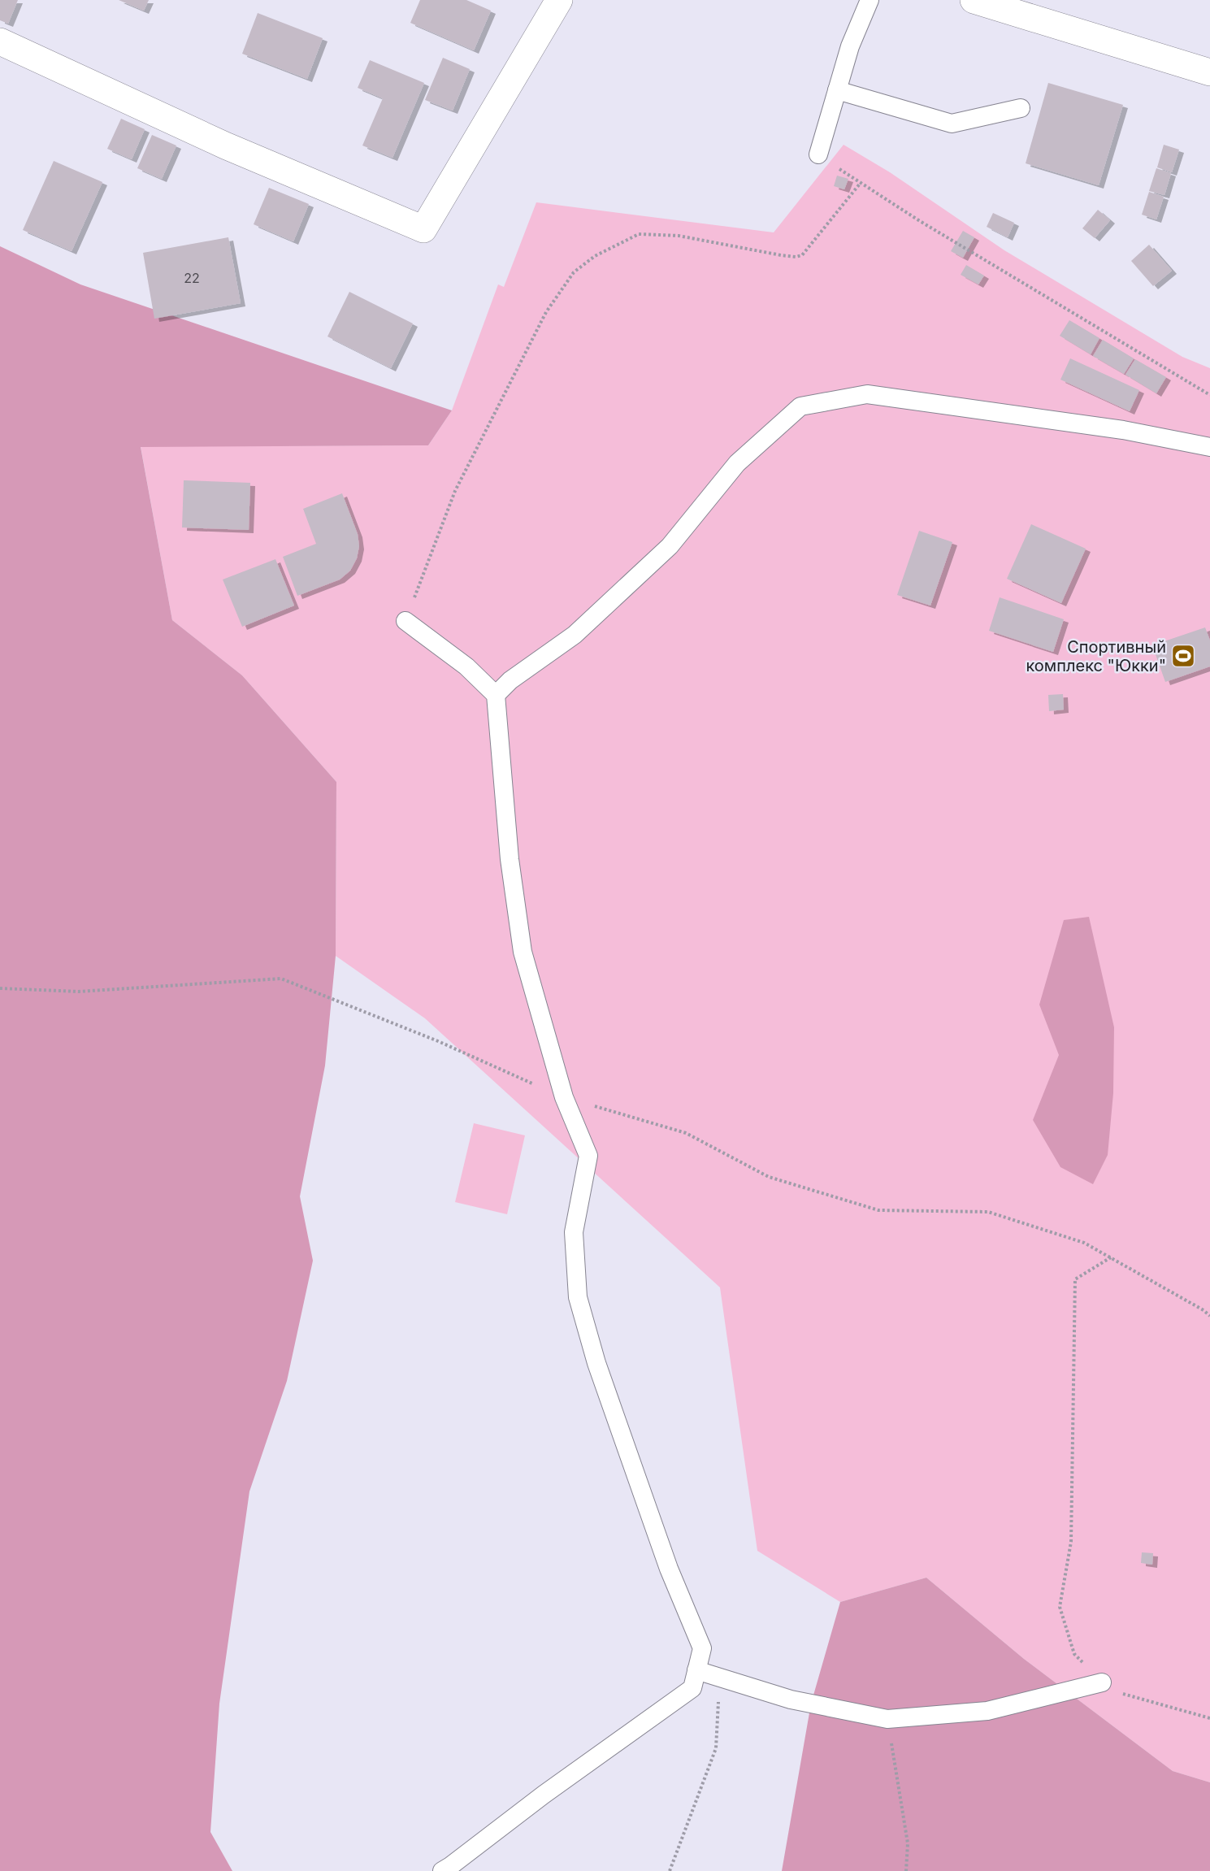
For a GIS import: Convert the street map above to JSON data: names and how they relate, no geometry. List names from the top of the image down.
{
  "places": {
    "sports": ["Спортивный комплекс \"Юкки\""]
  },
  "house_numbers": ["22"]
}
